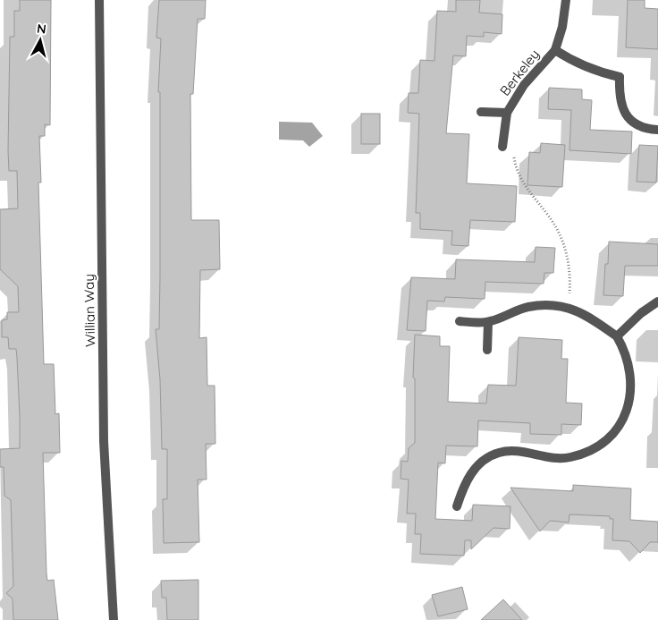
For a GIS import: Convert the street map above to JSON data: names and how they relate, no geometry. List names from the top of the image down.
{
  "streets": {
    "street": ["Berkeley", "Willian Way"]
  },
  "north": "top"
}
